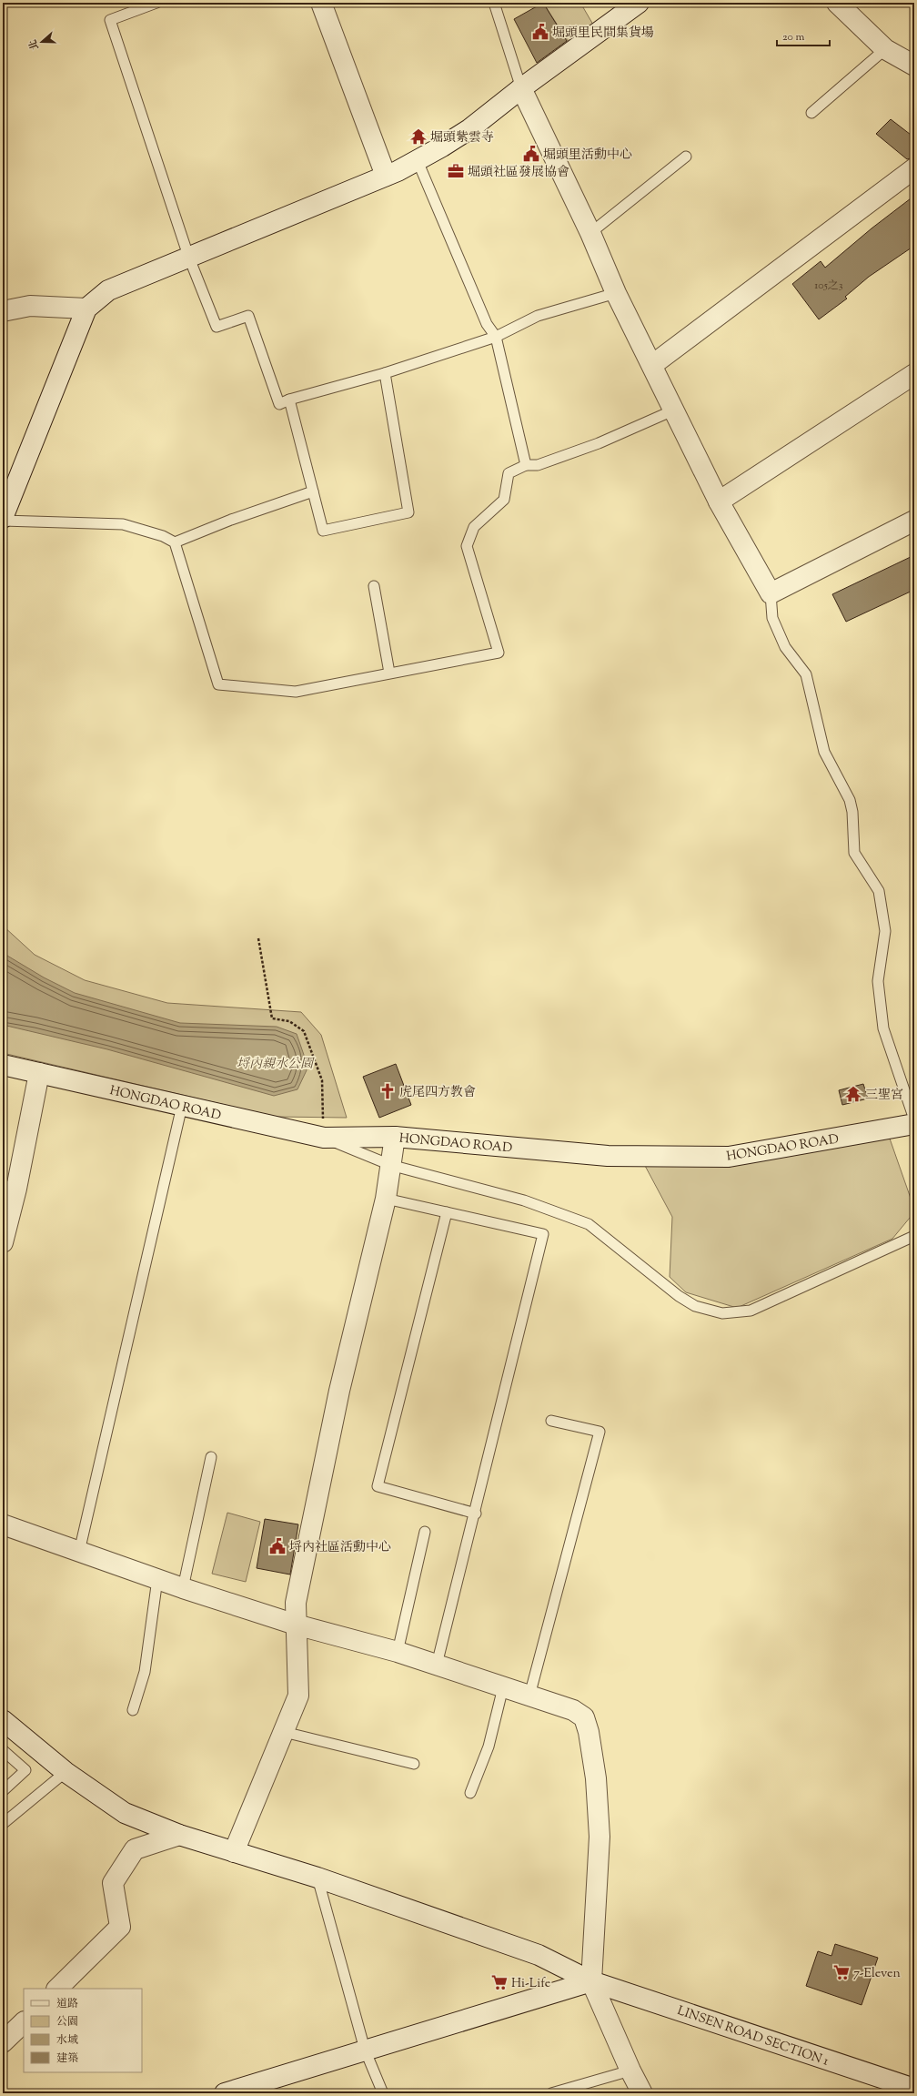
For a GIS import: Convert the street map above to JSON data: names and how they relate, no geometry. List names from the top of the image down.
{
  "streets": {
    "street": ["HONGDAO ROAD", "LINSEN ROAD SECTION 1"]
  },
  "parks": ["埒內親水公園"],
  "places": {
    "public building": ["堀頭里民間集貨場", "堀頭里活動中心", "埒內社區活動中心"],
    "temple": ["堀頭紫雲寺", "三聖宮"],
    "office": ["堀頭社區發展協會"],
    "church": ["虎尾四方教會"],
    "supermarket": ["7-Eleven", "Hi-Life"]
  },
  "house_numbers": ["105之3"],
  "legend": [
    "道路",
    "公園",
    "水域",
    "建築"
  ],
  "scale_bar": "20 m",
  "north": "left"
}
